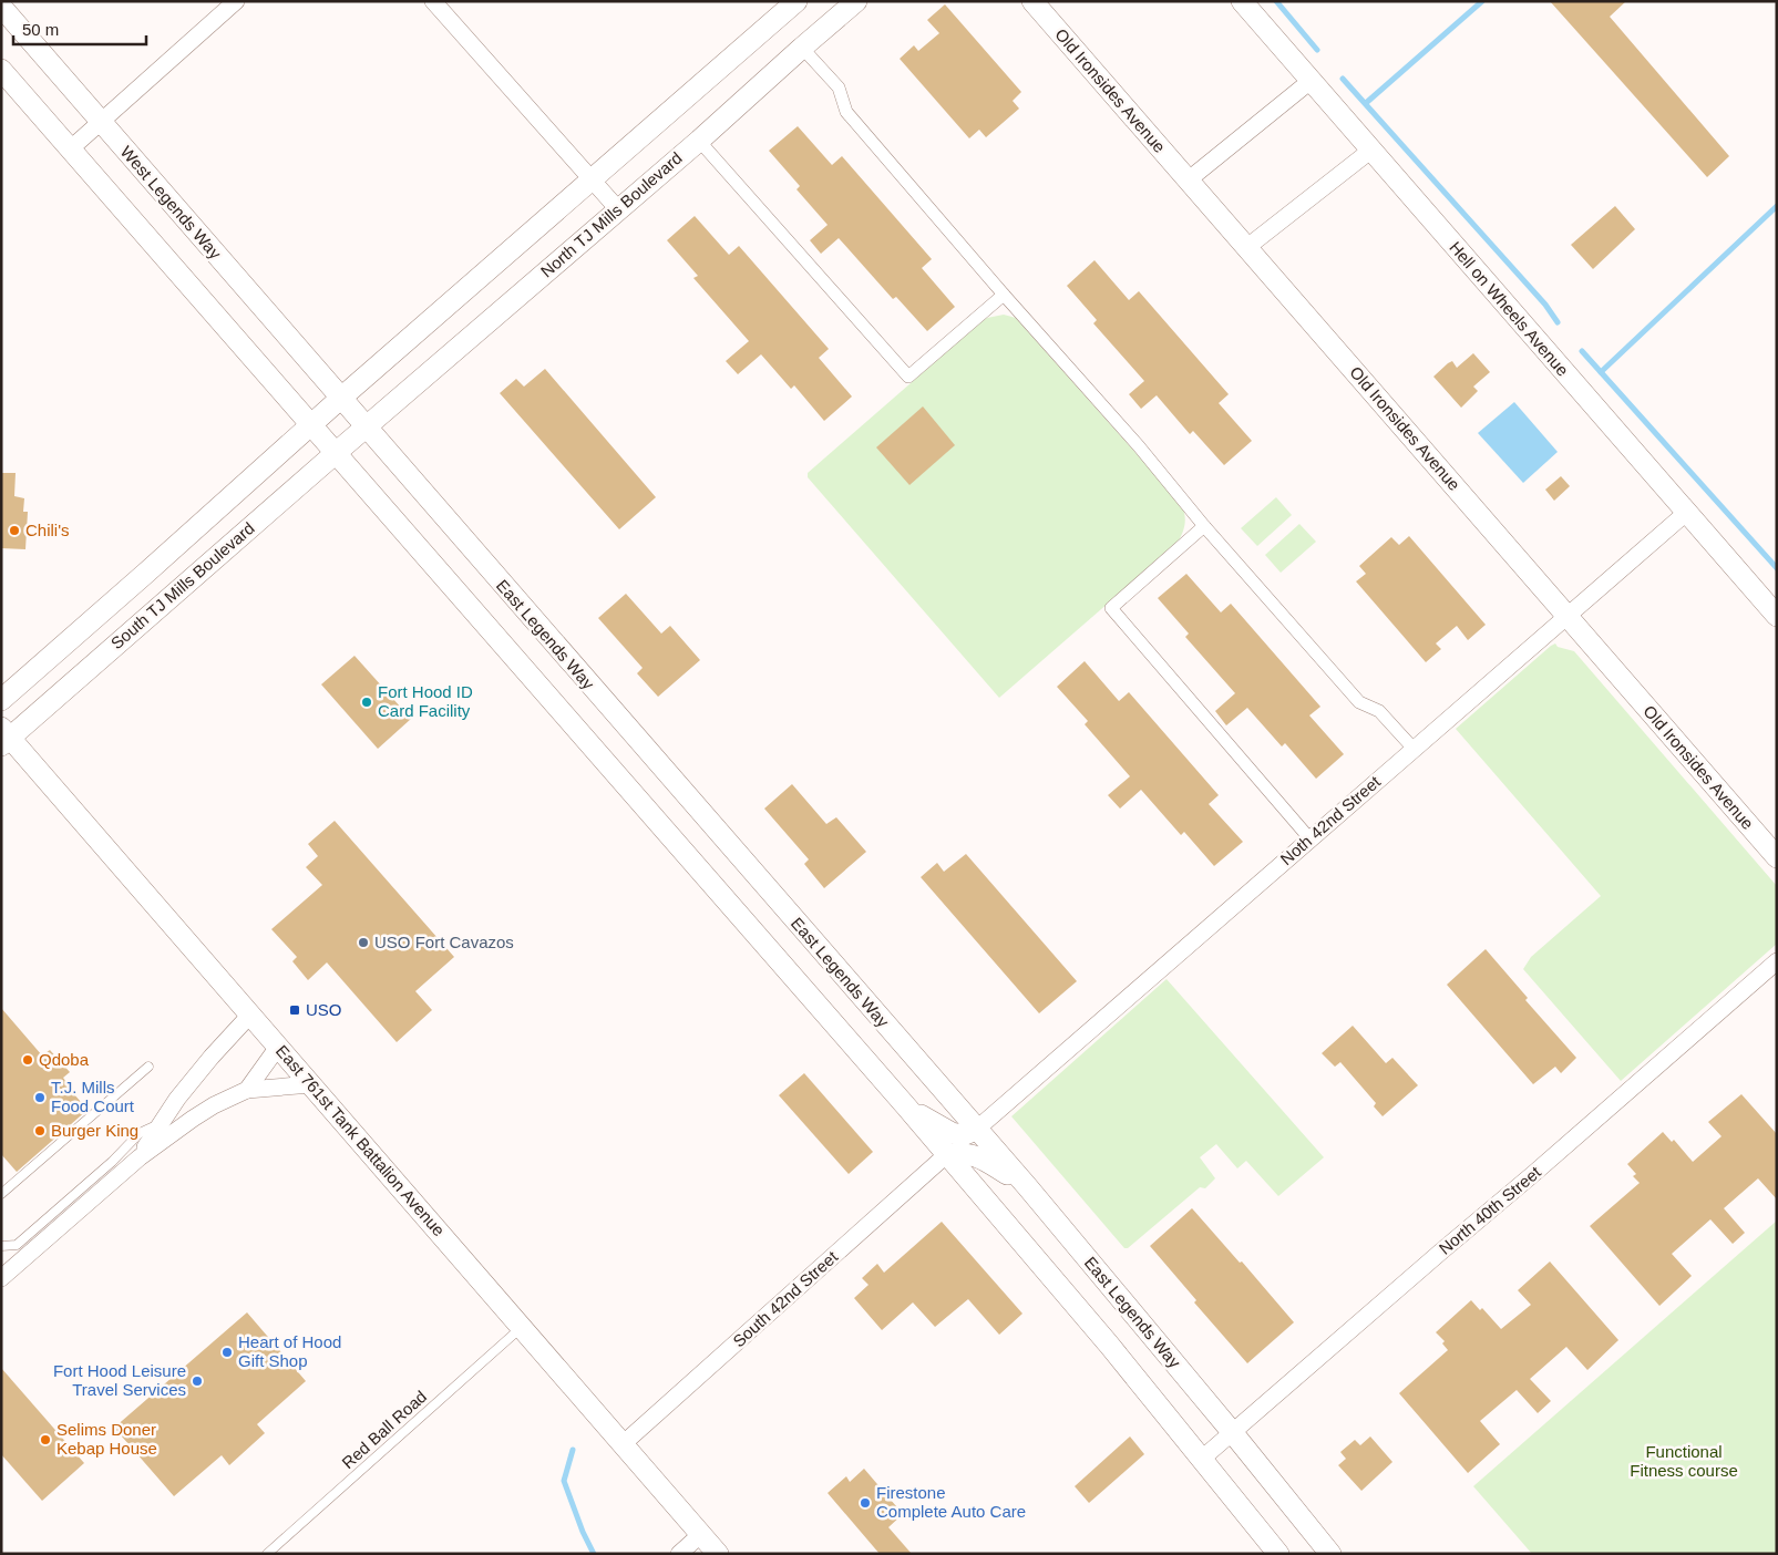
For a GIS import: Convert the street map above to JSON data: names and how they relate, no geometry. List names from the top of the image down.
{
  "streets": {
    "street": [
      "Old Ironsides Avenue",
      "West Legends Way",
      "North TJ Mills Boulevard",
      "Hell on Wheels Avenue",
      "South TJ Mills Boulevard",
      "East Legends Way",
      "Noth 42nd Street",
      "East 761st Tank Battalion Avenue",
      "North 40th Street",
      "South 42nd Street"
    ],
    "lane": ["Red Ball Road"]
  },
  "crossings": [
    ["Old Ironsides Avenue", "Noth 42nd Street"],
    ["West Legends Way", "South TJ Mills Boulevard"],
    ["West Legends Way", "East Legends Way"],
    ["North TJ Mills Boulevard", "South TJ Mills Boulevard"],
    ["North TJ Mills Boulevard", "East Legends Way"],
    ["Hell on Wheels Avenue", "Noth 42nd Street"],
    ["South TJ Mills Boulevard", "East Legends Way"],
    ["South TJ Mills Boulevard", "East 761st Tank Battalion Avenue"],
    ["East Legends Way", "Noth 42nd Street"],
    ["East Legends Way", "North 40th Street"],
    ["East 761st Tank Battalion Avenue", "South 42nd Street"],
    ["East 761st Tank Battalion Avenue", "Red Ball Road"]
  ],
  "parks": ["Functional Fitness course"],
  "places": {
    "other": [
      "Chili's",
      "Fort Hood ID Card Facility",
      "USO Fort Cavazos",
      "Qdoba",
      "T.J. Mills Food Court",
      "Burger King",
      "Heart of Hood Gift Shop",
      "Fort Hood Leisure Travel Services",
      "Selims Doner Kebap House",
      "Firestone Complete Auto Care"
    ],
    "transit": ["USO"]
  },
  "scale_bar": "50 m"
}
